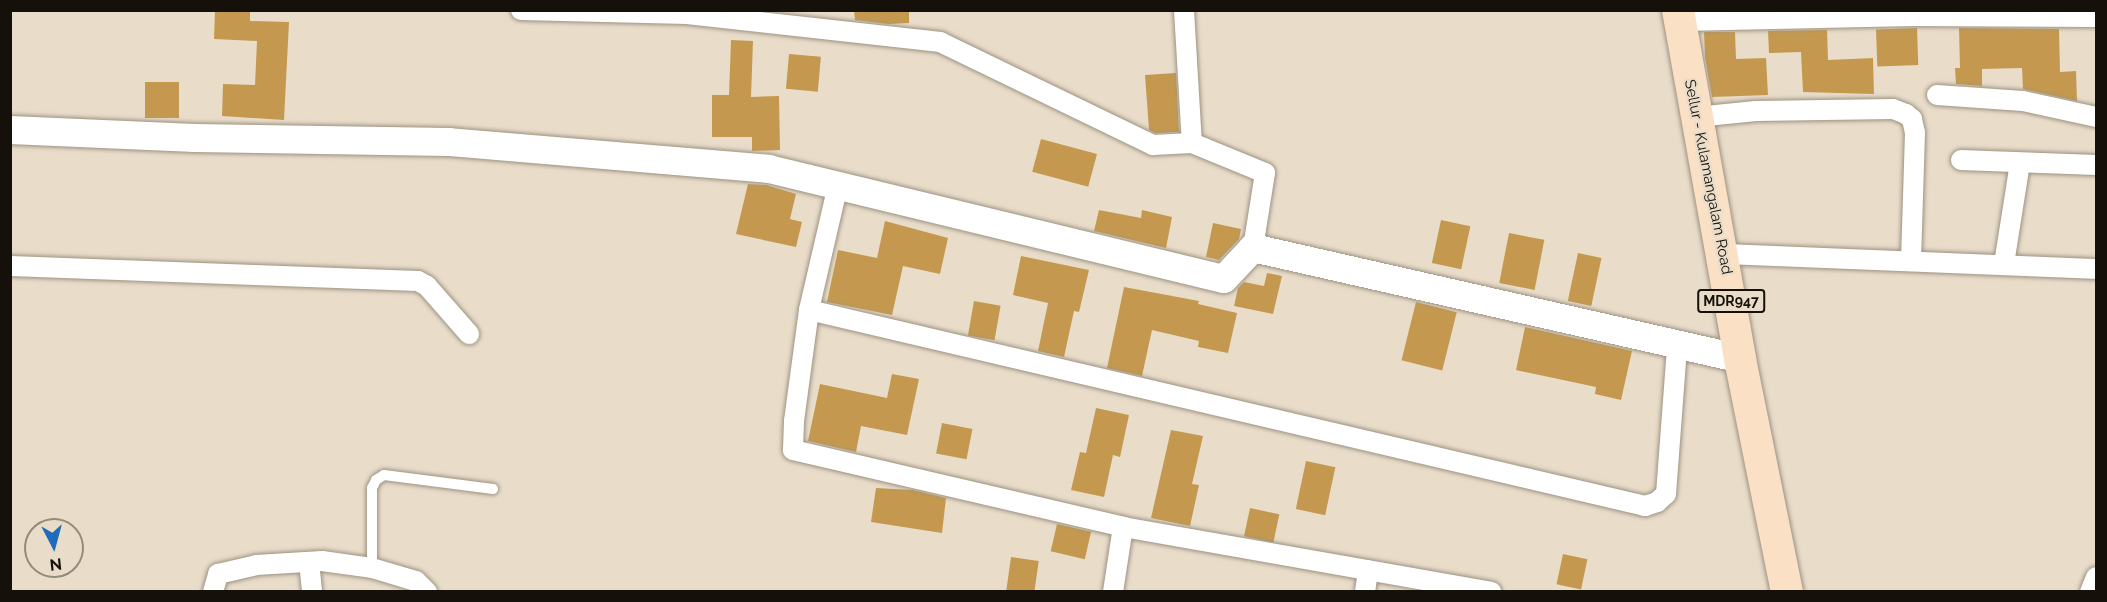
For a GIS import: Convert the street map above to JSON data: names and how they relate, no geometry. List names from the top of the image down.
{
  "streets": {
    "main road": ["Sellur - Kulamangalam Road", "MDR947"]
  },
  "north": "bottom"
}
